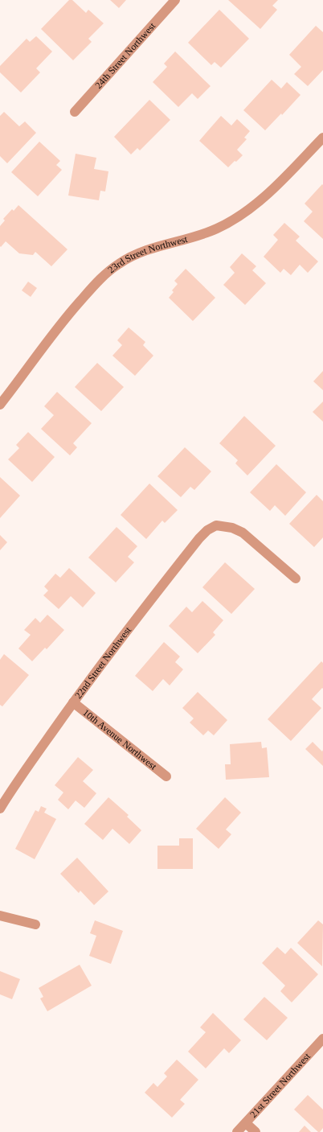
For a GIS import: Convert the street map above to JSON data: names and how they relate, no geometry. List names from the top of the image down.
{
  "streets": {
    "street": [
      "24th Street Northwest",
      "23rd Street Northwest",
      "22nd Street Northwest",
      "10th Avenue Northwest",
      "21st Street Northwest"
    ]
  },
  "crossings": [
    ["22nd Street Northwest", "10th Avenue Northwest"]
  ]
}
